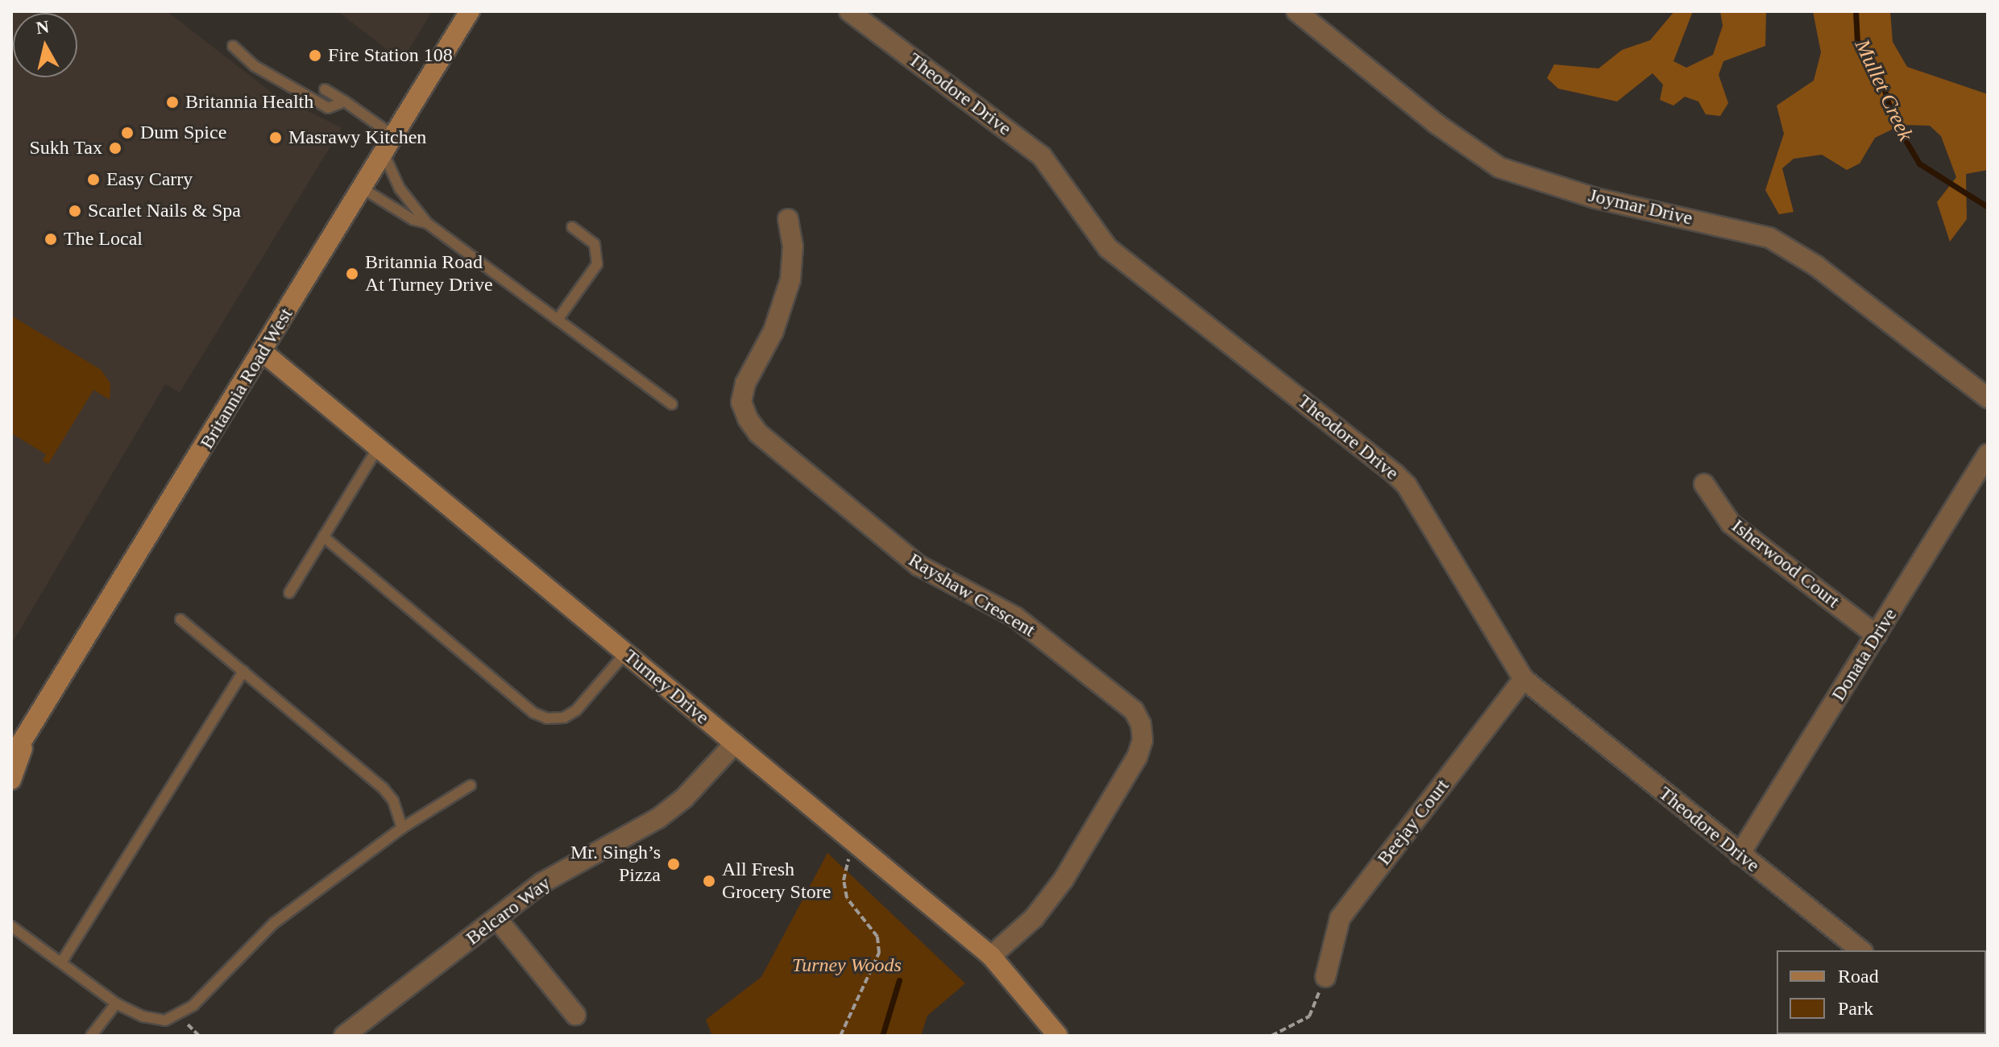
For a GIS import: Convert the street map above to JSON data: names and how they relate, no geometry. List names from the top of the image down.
{
  "streets": {
    "street": [
      "Theodore Drive",
      "Joymar Drive",
      "Britannia Road West",
      "Isherwood Court",
      "Rayshaw Crescent",
      "Donata Drive",
      "Turney Drive",
      "Beejay Court",
      "Belcaro Way"
    ]
  },
  "crossings": [
    ["Theodore Drive", "Donata Drive"],
    ["Theodore Drive", "Beejay Court"],
    ["Britannia Road West", "Turney Drive"],
    ["Isherwood Court", "Donata Drive"],
    ["Rayshaw Crescent", "Turney Drive"],
    ["Turney Drive", "Belcaro Way"]
  ],
  "water": ["Mullet Creek"],
  "parks": ["Turney Woods"],
  "places": [
    "Fire Station 108",
    "Britannia Health",
    "Dum Spice",
    "Masrawy Kitchen",
    "Sukh Tax",
    "Easy Carry",
    "Scarlet Nails & Spa",
    "The Local",
    "Britannia Road At Turney Drive",
    "Mr. Singh’s Pizza",
    "All Fresh Grocery Store"
  ],
  "legend": ["Road", "Park"],
  "north": "top"
}
